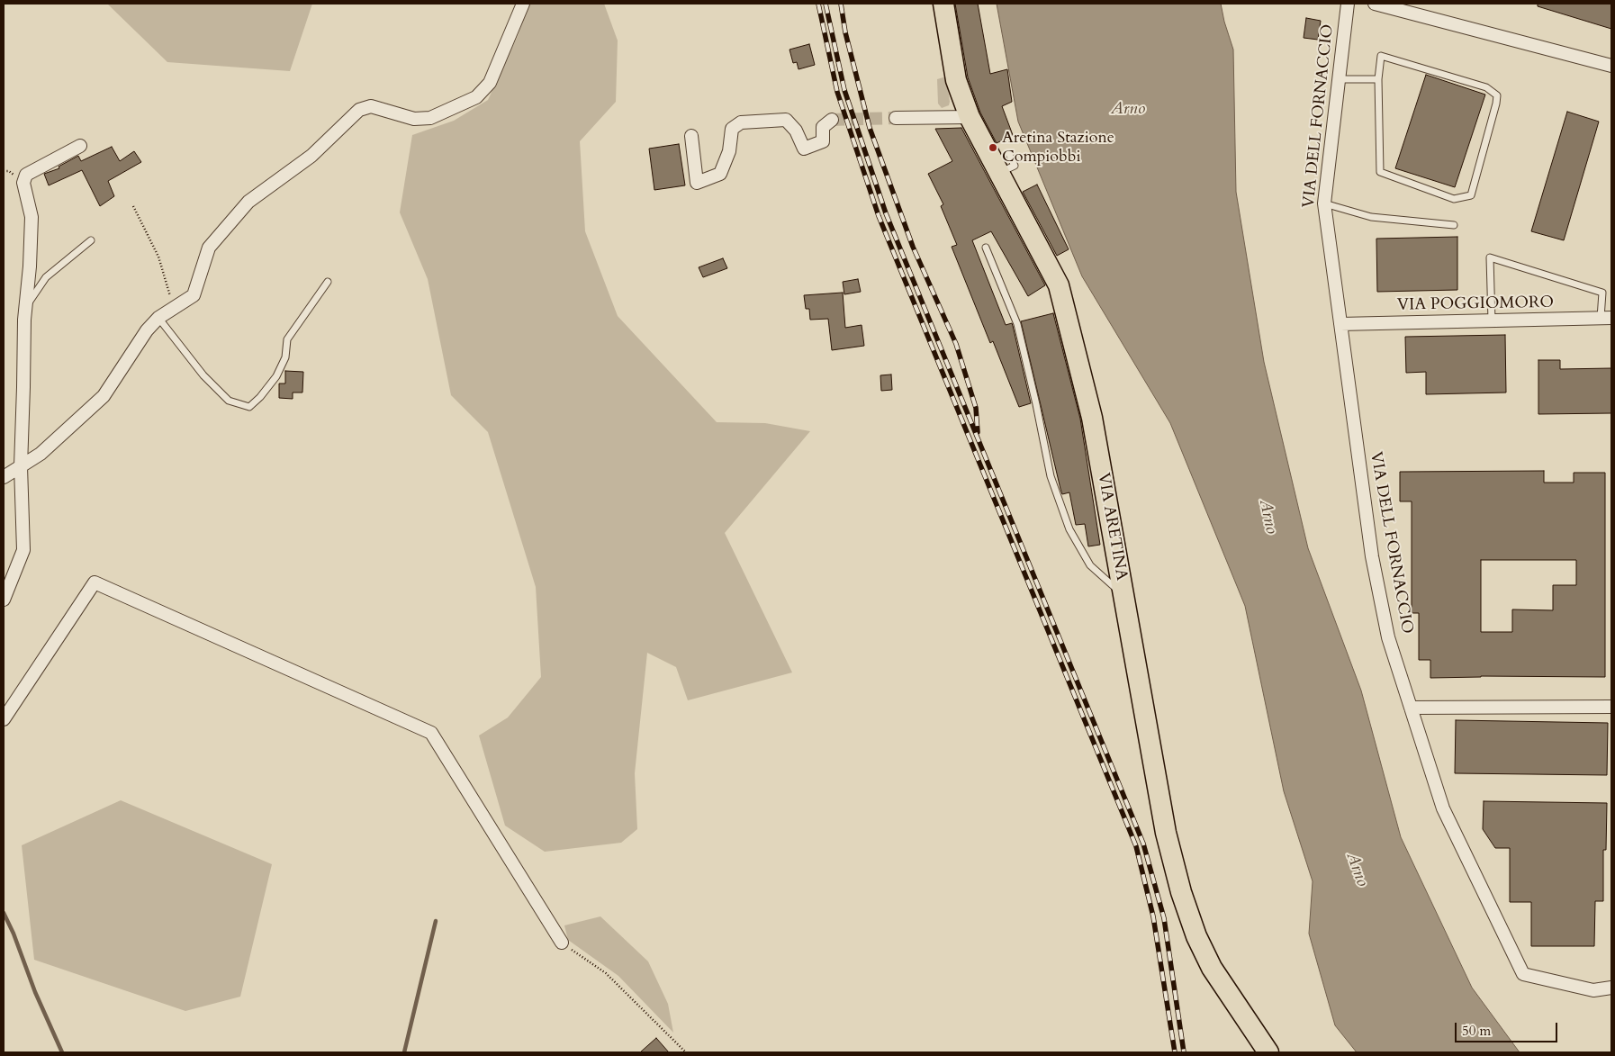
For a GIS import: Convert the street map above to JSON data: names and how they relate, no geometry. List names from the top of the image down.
{
  "streets": {
    "main road": ["VIA ARETINA"],
    "street": ["VIA DELL FORNACCIO", "VIA POGGIOMORO"]
  },
  "crossings": [
    ["VIA DELL FORNACCIO", "VIA POGGIOMORO"]
  ],
  "water": ["Arno"],
  "places": ["Aretina Stazione Compiobbi"],
  "scale_bar": "50 m"
}
